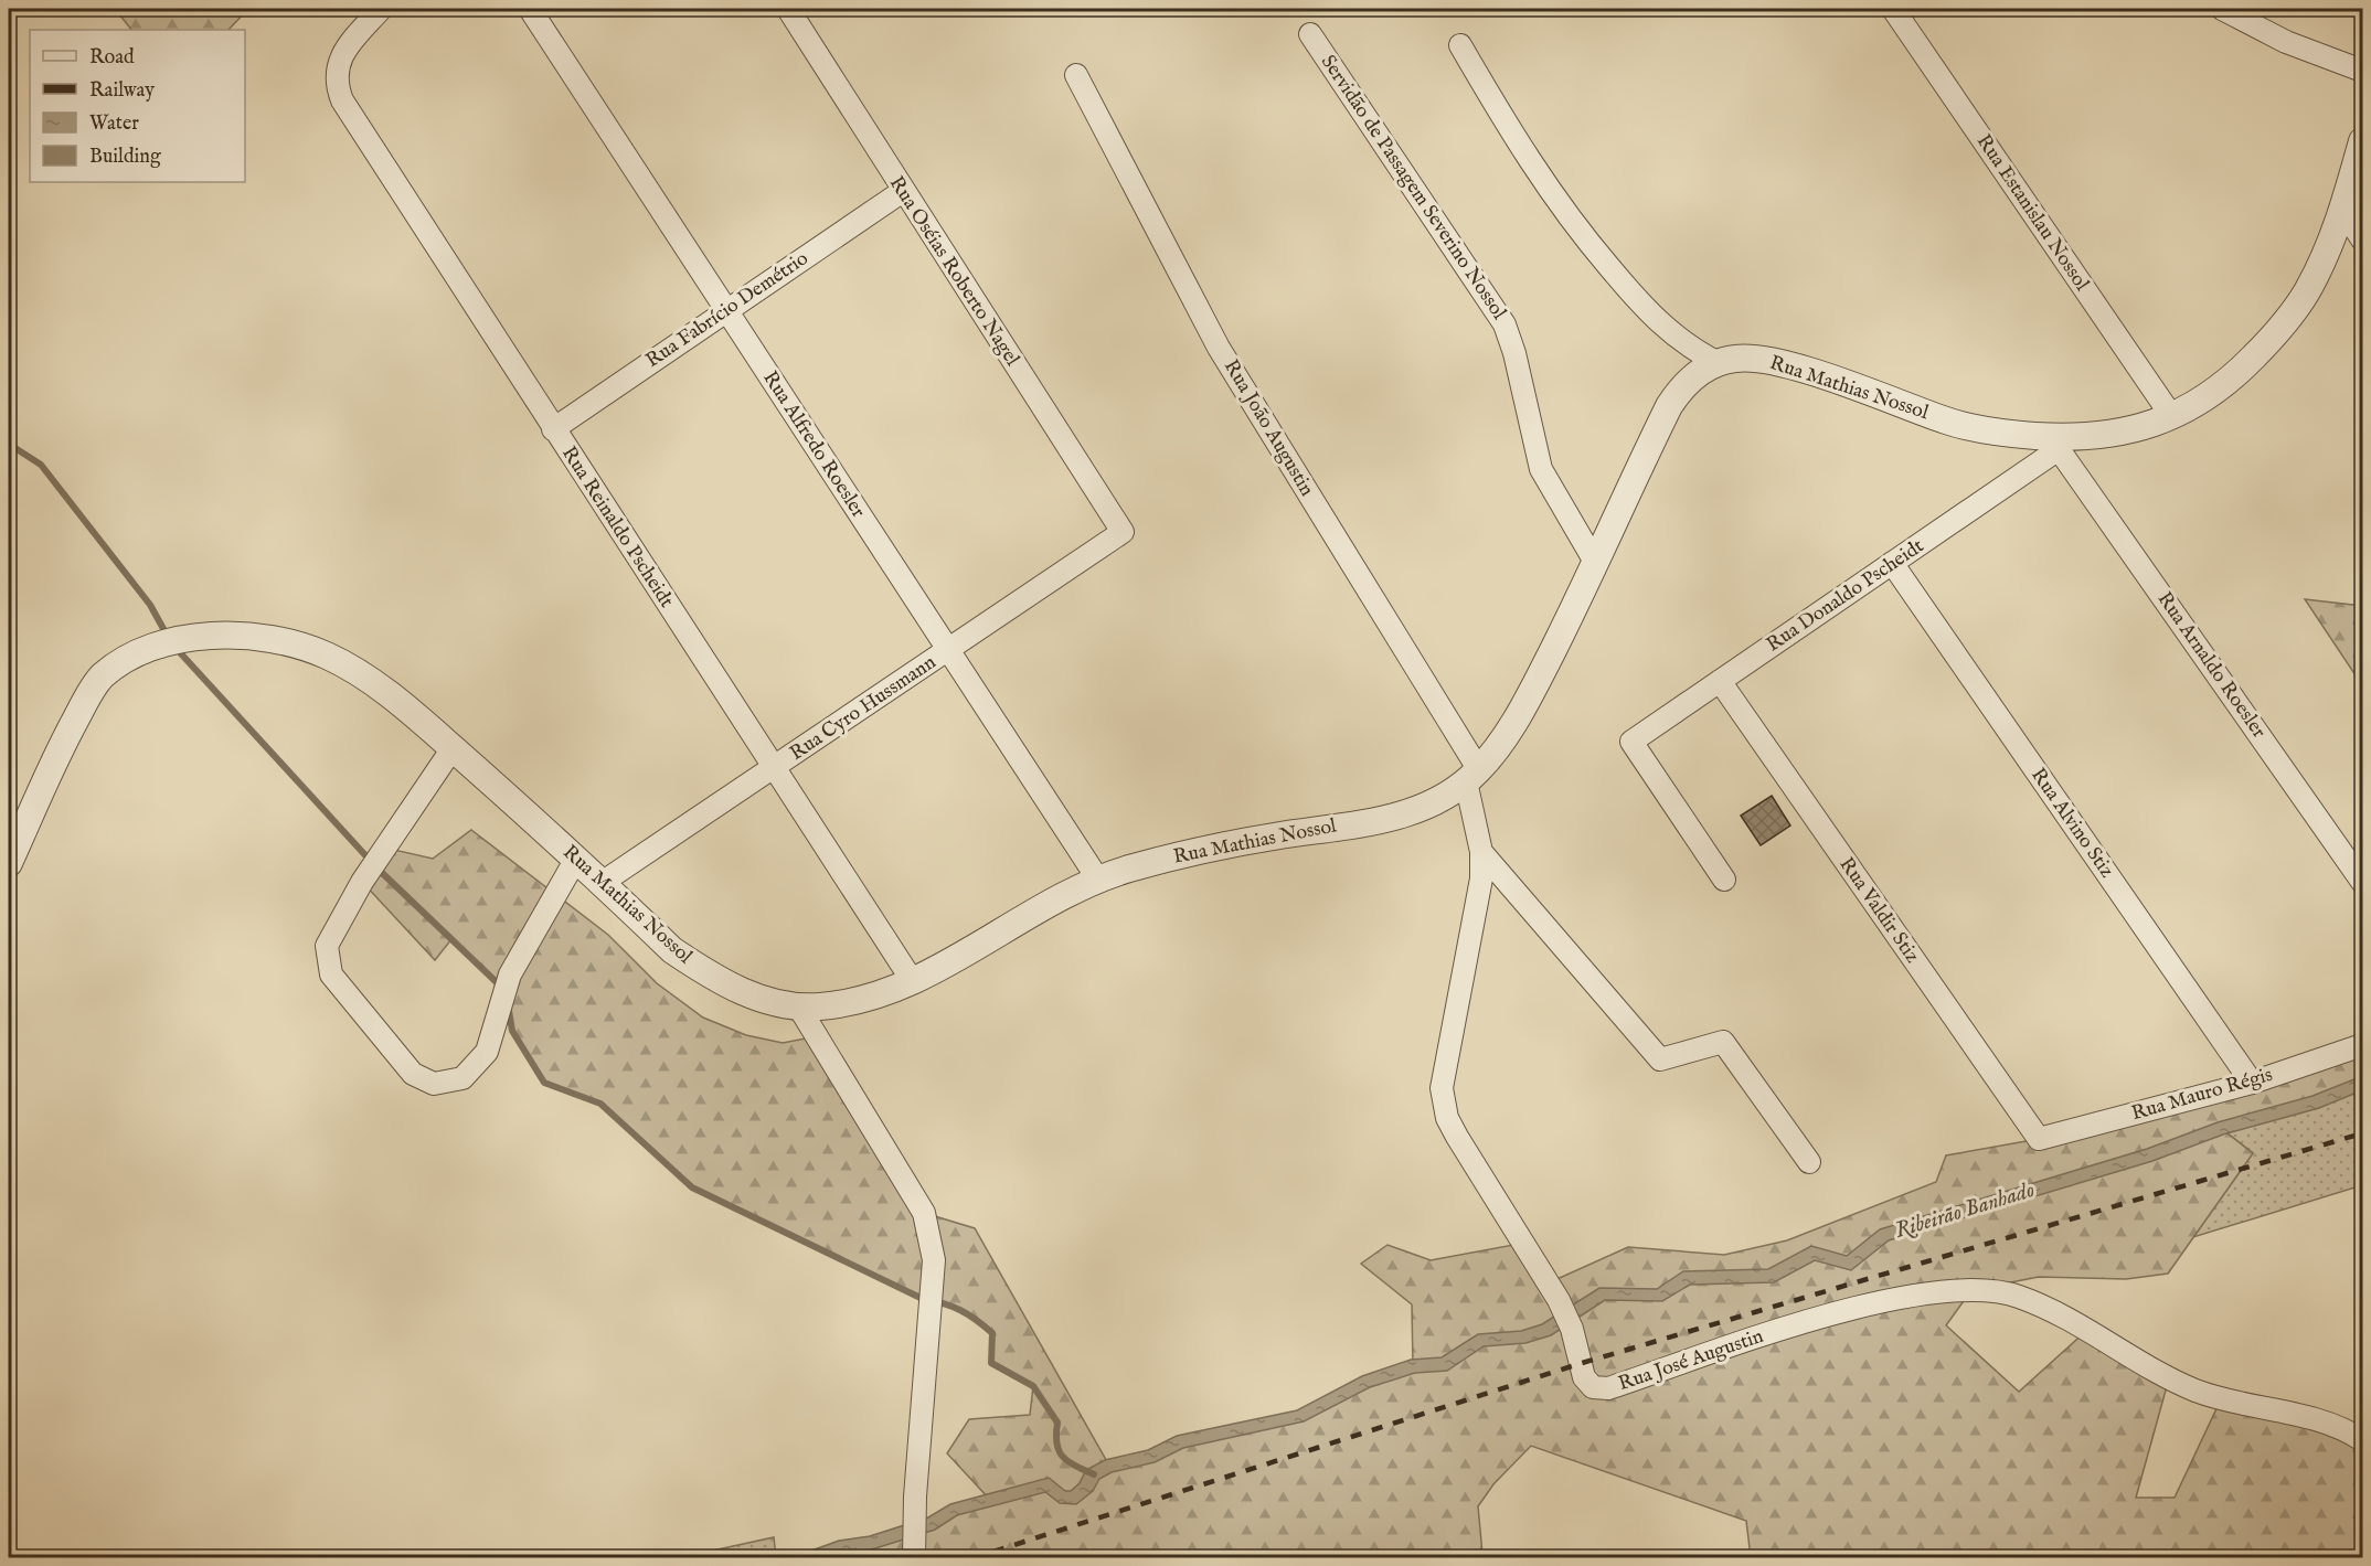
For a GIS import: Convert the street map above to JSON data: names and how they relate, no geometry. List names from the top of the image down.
{
  "streets": {
    "street": [
      "Servidão de Passagem Severino Nossol",
      "Rua Estanislau Nossol",
      "Rua Oséias Roberto Nagel",
      "Rua Fabrício Demétrio",
      "Rua Mathias Nossol",
      "Rua João Augustin",
      "Rua Alfredo Roesler",
      "Rua Reinaldo Pscheidt",
      "Rua Donaldo Pscheidt",
      "Rua Arnaldo Roesler",
      "Rua Cyro Hussmann",
      "Rua Alvino Stiz",
      "Rua Valdir Stiz",
      "Rua Mauro Régis",
      "Rua José Augustin"
    ]
  },
  "crossings": [
    ["Servidão de Passagem Severino Nossol", "Rua Mathias Nossol"],
    ["Rua Estanislau Nossol", "Rua Mathias Nossol"],
    ["Rua Oséias Roberto Nagel", "Rua Fabrício Demétrio"],
    ["Rua Oséias Roberto Nagel", "Rua Cyro Hussmann"],
    ["Rua Fabrício Demétrio", "Rua Alfredo Roesler"],
    ["Rua Fabrício Demétrio", "Rua Reinaldo Pscheidt"],
    ["Rua Mathias Nossol", "Rua João Augustin"],
    ["Rua Mathias Nossol", "Rua Alfredo Roesler"],
    ["Rua Mathias Nossol", "Rua Reinaldo Pscheidt"],
    ["Rua Mathias Nossol", "Rua Donaldo Pscheidt"],
    ["Rua Mathias Nossol", "Rua Arnaldo Roesler"],
    ["Rua Mathias Nossol", "Rua Cyro Hussmann"],
    ["Rua Mathias Nossol", "Rua José Augustin"],
    ["Rua João Augustin", "Rua José Augustin"],
    ["Rua Alfredo Roesler", "Rua Cyro Hussmann"],
    ["Rua Reinaldo Pscheidt", "Rua Cyro Hussmann"],
    ["Rua Donaldo Pscheidt", "Rua Arnaldo Roesler"],
    ["Rua Donaldo Pscheidt", "Rua Alvino Stiz"],
    ["Rua Donaldo Pscheidt", "Rua Valdir Stiz"],
    ["Rua Alvino Stiz", "Rua Mauro Régis"],
    ["Rua Valdir Stiz", "Rua Mauro Régis"]
  ],
  "water": ["Ribeirão Banhado"],
  "legend": [
    "Road",
    "Railway",
    "Water",
    "Building"
  ]
}
